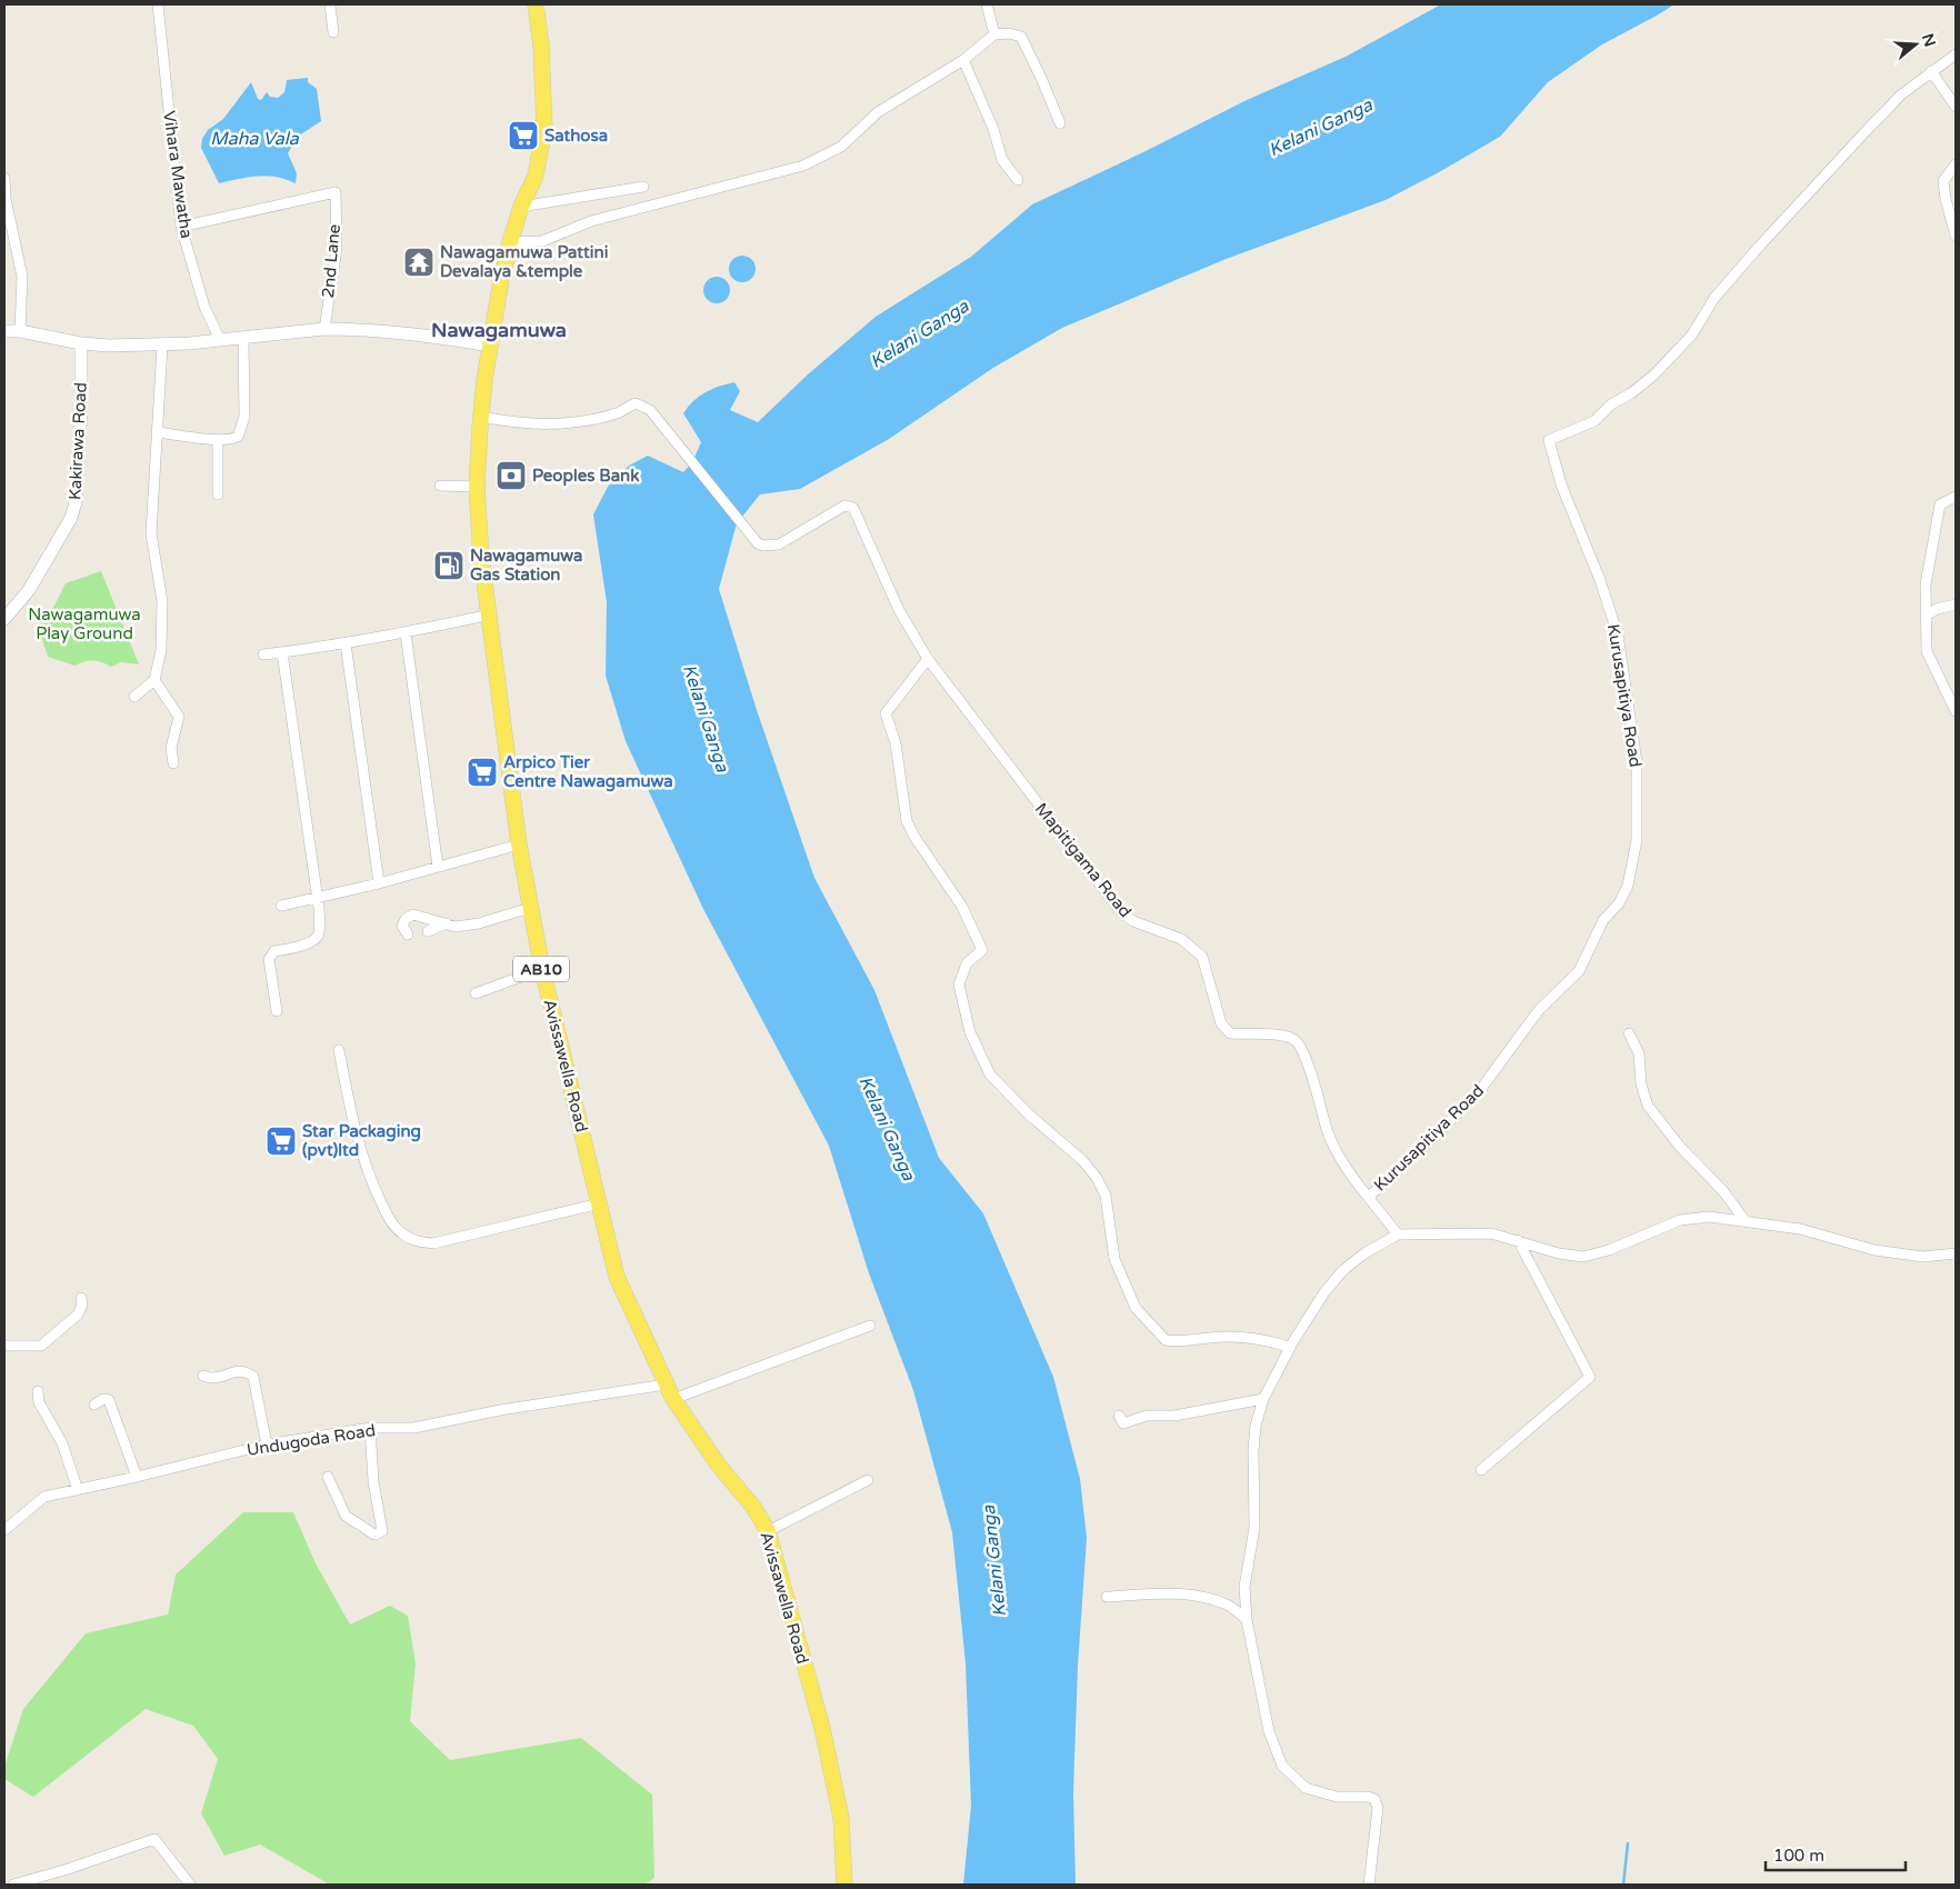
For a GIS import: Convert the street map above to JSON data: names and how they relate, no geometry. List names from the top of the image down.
{
  "streets": {
    "main road": ["AB10", "Avissawella Road"],
    "street": [
      "Vihara Mawatha",
      "2nd Lane",
      "Kakirawa Road",
      "Kurusapitiya Road",
      "Mapitigama Road",
      "Undugoda Road"
    ]
  },
  "crossings": [
    ["Vihara Mawatha", "2nd Lane"],
    ["Kurusapitiya Road", "Mapitigama Road"],
    ["Mapitigama Road", "Avissawella Road"],
    ["Avissawella Road", "Undugoda Road"]
  ],
  "districts": ["Nawagamuwa"],
  "water": ["Kelani Ganga", "Maha Vala"],
  "parks": ["Nawagamuwa Play Ground"],
  "places": {
    "supermarket": ["Sathosa", "Arpico Tier Centre Nawagamuwa", "Star Packaging (pvt)ltd"],
    "temple": ["Nawagamuwa Pattini Devalaya &temple"],
    "bank": ["Peoples Bank"],
    "fuel station": ["Nawagamuwa Gas Station"]
  },
  "scale_bar": "100 m",
  "north": "right"
}
